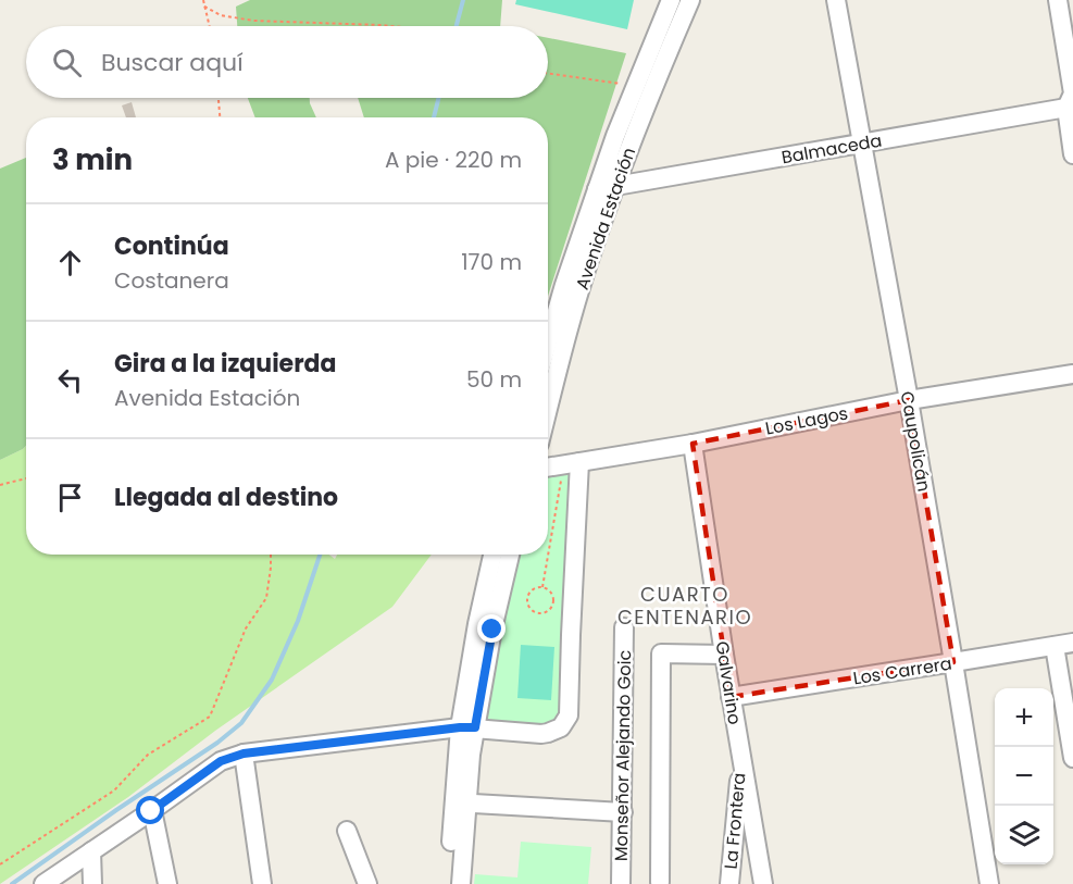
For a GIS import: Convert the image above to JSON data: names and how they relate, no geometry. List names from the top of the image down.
{
  "streets": {
    "street": [
      "Balmaceda",
      "Avenida Estación",
      "Los Lagos",
      "Caupolicán",
      "Los Carrera",
      "Galvarino",
      "Monseñor Alejando Goic",
      "La Frontera"
    ]
  },
  "crossings": [
    ["Balmaceda", "Avenida Estación"],
    ["Balmaceda", "Caupolicán"],
    ["Los Lagos", "Caupolicán"],
    ["Los Lagos", "Galvarino"],
    ["Caupolicán", "Los Carrera"],
    ["Los Carrera", "Galvarino"],
    ["Galvarino", "La Frontera"]
  ],
  "districts": ["CUARTO CENTENARIO"],
  "page": {
    "search": "Buscar aquí",
    "heading": ["3 min", "A pie · 220 m"],
    "list": [
      ["Continúa", "Costanera", "170 m"],
      ["Gira a la izquierda", "Avenida Estación", "50 m"],
      "Llegada al destino"
    ],
    "map_buttons": ["+", "−"]
  }
}
